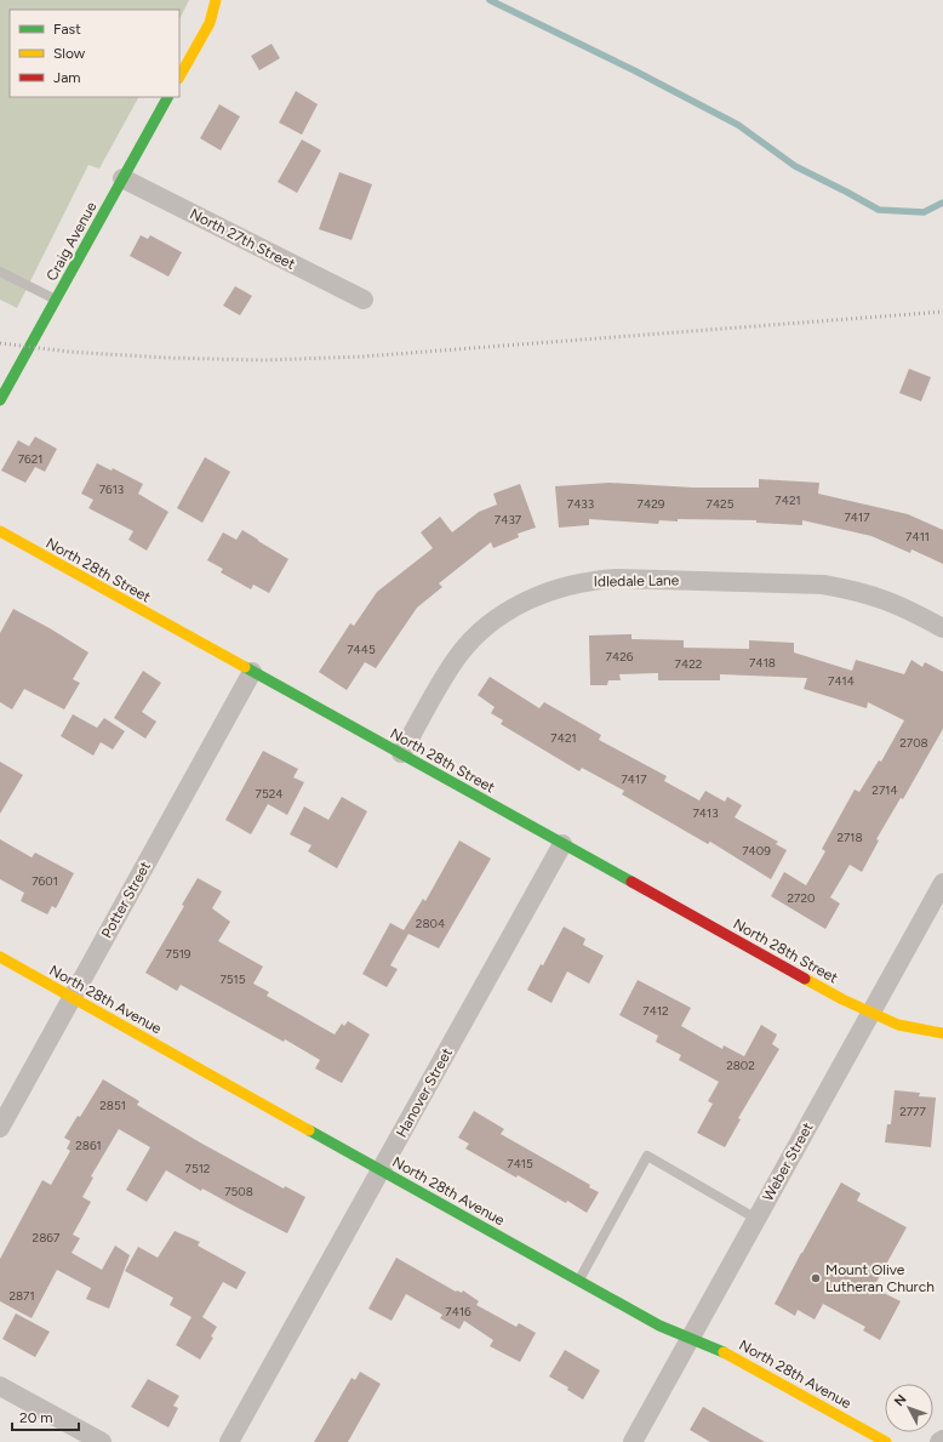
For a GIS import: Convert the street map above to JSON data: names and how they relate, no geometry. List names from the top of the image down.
{
  "streets": {
    "street": [
      "North 27th Street",
      "Craig Avenue",
      "North 28th Street",
      "Idledale Lane",
      "Potter Street",
      "North 28th Avenue",
      "Hanover Street",
      "Weber Street"
    ]
  },
  "crossings": [
    ["North 27th Street", "Craig Avenue"],
    ["North 28th Street", "Idledale Lane"],
    ["North 28th Street", "Potter Street"],
    ["North 28th Street", "Hanover Street"],
    ["North 28th Street", "Weber Street"],
    ["Potter Street", "North 28th Avenue"],
    ["North 28th Avenue", "Hanover Street"],
    ["North 28th Avenue", "Weber Street"]
  ],
  "places": ["Mount Olive Lutheran Church"],
  "house_numbers": [
    "7621",
    "7613",
    "7421",
    "7433",
    "7429",
    "7425",
    "7417",
    "7437",
    "7411",
    "7445",
    "7426",
    "7418",
    "7422",
    "7414",
    "7421",
    "2708",
    "7417",
    "2714",
    "7524",
    "7413",
    "2718",
    "7409",
    "7601",
    "2720",
    "2804",
    "7519",
    "7515",
    "7412",
    "2802",
    "2851",
    "2777",
    "2861",
    "7415",
    "7512",
    "7508",
    "2867",
    "2871",
    "7416"
  ],
  "legend": ["Fast", "Slow", "Jam"],
  "scale_bar": "20 m",
  "north": "top left"
}
